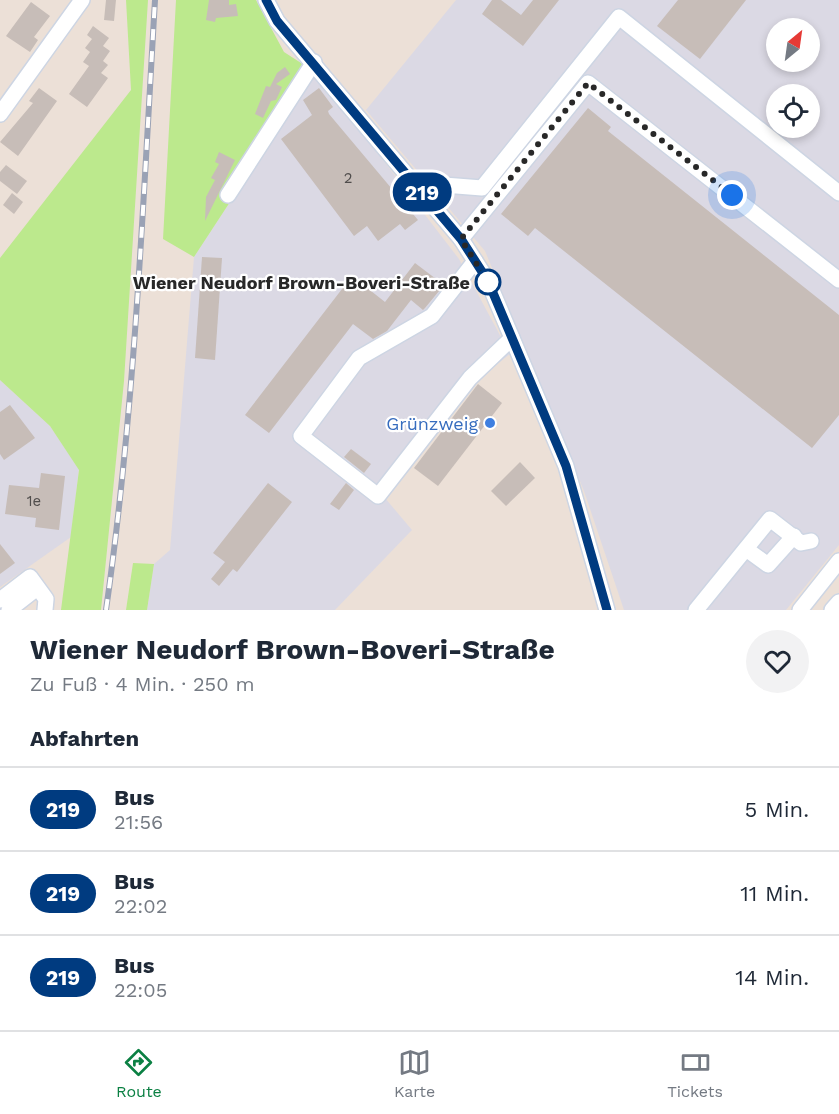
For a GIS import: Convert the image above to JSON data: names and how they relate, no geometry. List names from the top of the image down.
{
  "places": ["Wiener Neudorf Brown-Boveri-Straße", "Grünzweig"],
  "lines": ["bus line 219"],
  "house_numbers": ["2", "1e"],
  "north": "top right",
  "page": {
    "on_map": "219",
    "heading": [
      ["Wiener Neudorf Brown-Boveri-Straße", "Zu Fuß · 4 Min. · 250 m"],
      "Abfahrten"
    ],
    "list": [
      {
        "mark": "219",
        "name": "Bus",
        "note": "21:56",
        "value": "5 Min."
      },
      {
        "mark": "219",
        "name": "Bus",
        "note": "22:02",
        "value": "11 Min."
      },
      {
        "mark": "219",
        "name": "Bus",
        "note": "22:05",
        "value": "14 Min."
      }
    ],
    "tabs": ["Route", "Karte", "Tickets"]
  }
}
